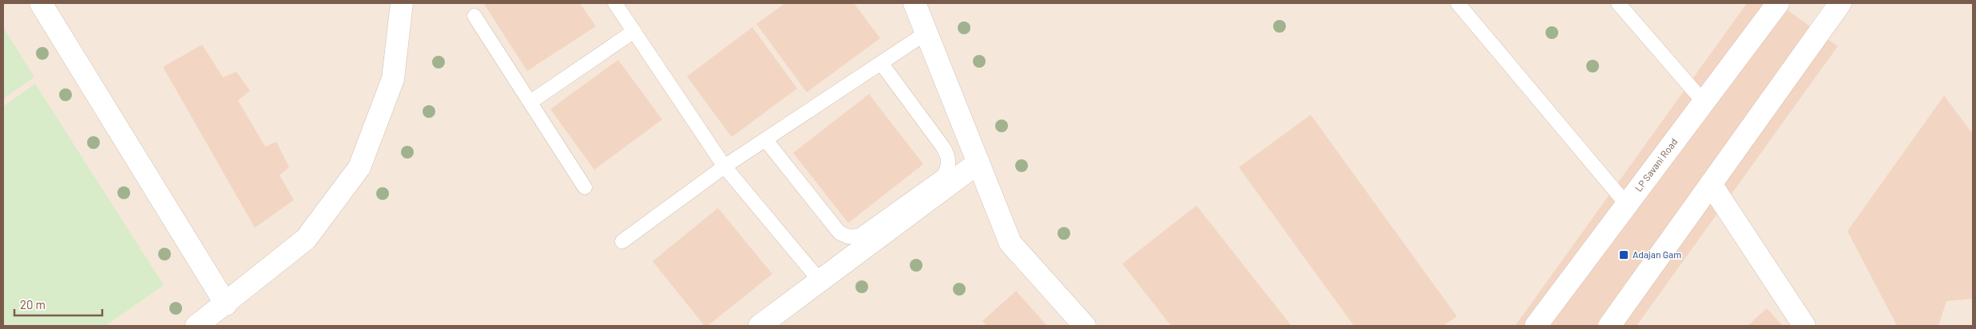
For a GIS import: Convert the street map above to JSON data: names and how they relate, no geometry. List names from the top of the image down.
{
  "streets": {
    "street": ["LP Savani Road"]
  },
  "places": {
    "transit": ["Adajan Gam"]
  },
  "scale_bar": "20 m"
}
